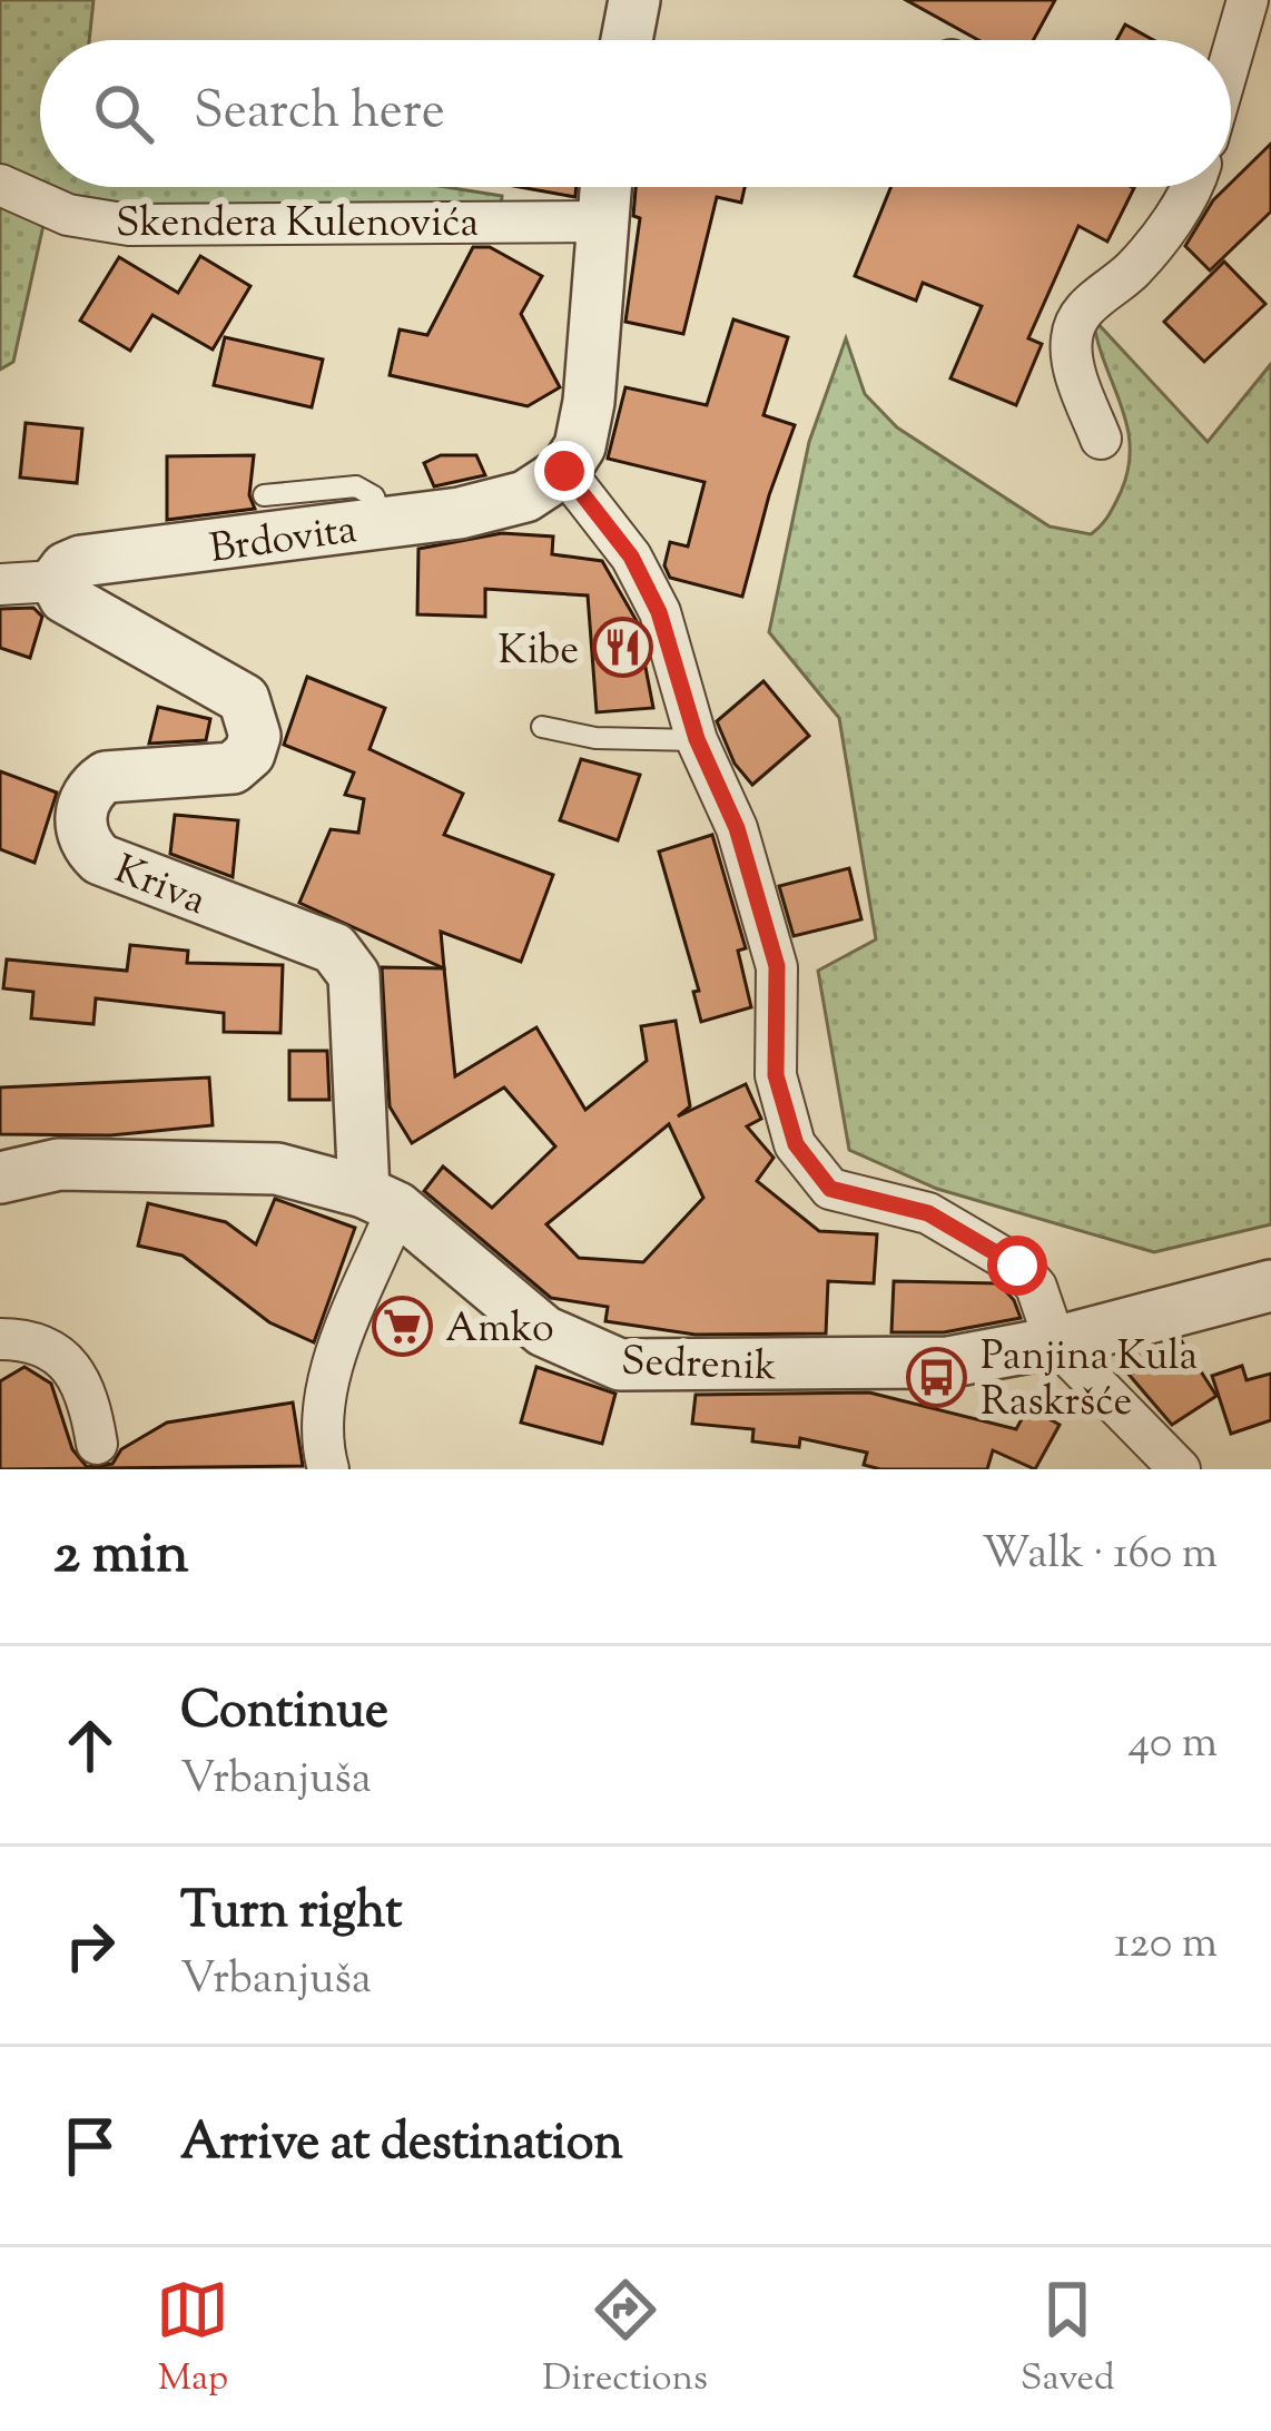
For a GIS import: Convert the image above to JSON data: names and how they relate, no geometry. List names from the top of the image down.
{
  "streets": {
    "street": [
      "Skendera Kulenovića",
      "Brdovita",
      "Kriva",
      "Sedrenik"
    ]
  },
  "crossings": [
    ["Brdovita", "Kriva"],
    ["Kriva", "Sedrenik"]
  ],
  "places": {
    "restaurant": ["Kibe"],
    "supermarket": ["Amko"],
    "bus stop": ["Panjina Kula Raskršće"]
  },
  "page": {
    "search": "Search here",
    "heading": ["2 min", "Walk · 160 m"],
    "list": [
      ["Continue", "Vrbanjuša", "40 m"],
      ["Turn right", "Vrbanjuša", "120 m"],
      "Arrive at destination"
    ],
    "nav": ["Map", "Directions", "Saved"]
  }
}
